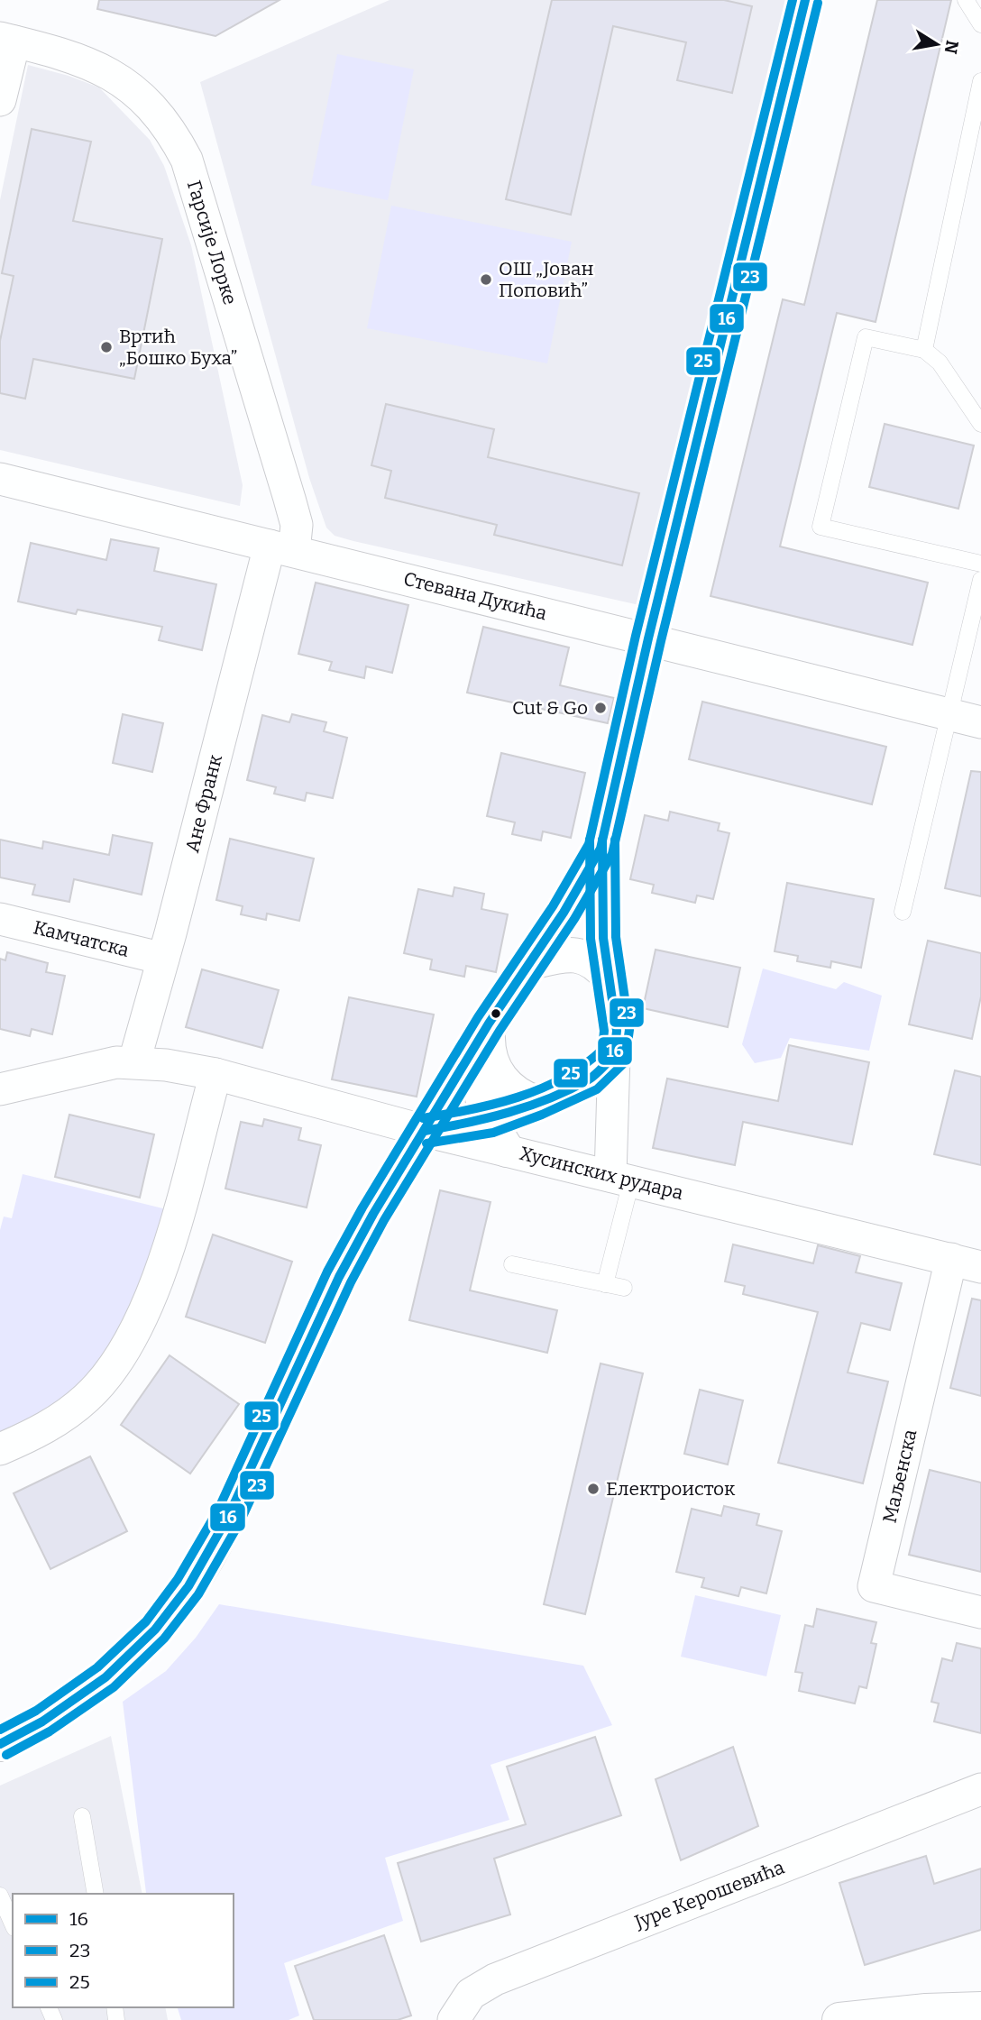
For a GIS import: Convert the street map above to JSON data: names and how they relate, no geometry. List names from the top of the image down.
{
  "streets": {
    "street": [
      "Гарсије Лорке",
      "Стевана Дукића",
      "Ане Франк",
      "Камчатска",
      "Хусинских рудара",
      "Маљенска",
      "Јуре Керошевића"
    ]
  },
  "crossings": [
    ["Гарсије Лорке", "Стевана Дукића"],
    ["Гарсије Лорке", "Ане Франк"],
    ["Стевана Дукића", "Ане Франк"],
    ["Ане Франк", "Камчатска"],
    ["Ане Франк", "Хусинских рудара"],
    ["Хусинских рудара", "Маљенска"]
  ],
  "places": [
    "ОШ „Јован Поповић”",
    "Вртић „Бошко Буха”",
    "Cut & Go",
    "Електроисток"
  ],
  "lines": ["transit line 16", "transit line 25", "transit line 23"],
  "legend": ["16", "23", "25"],
  "north": "right"
}
